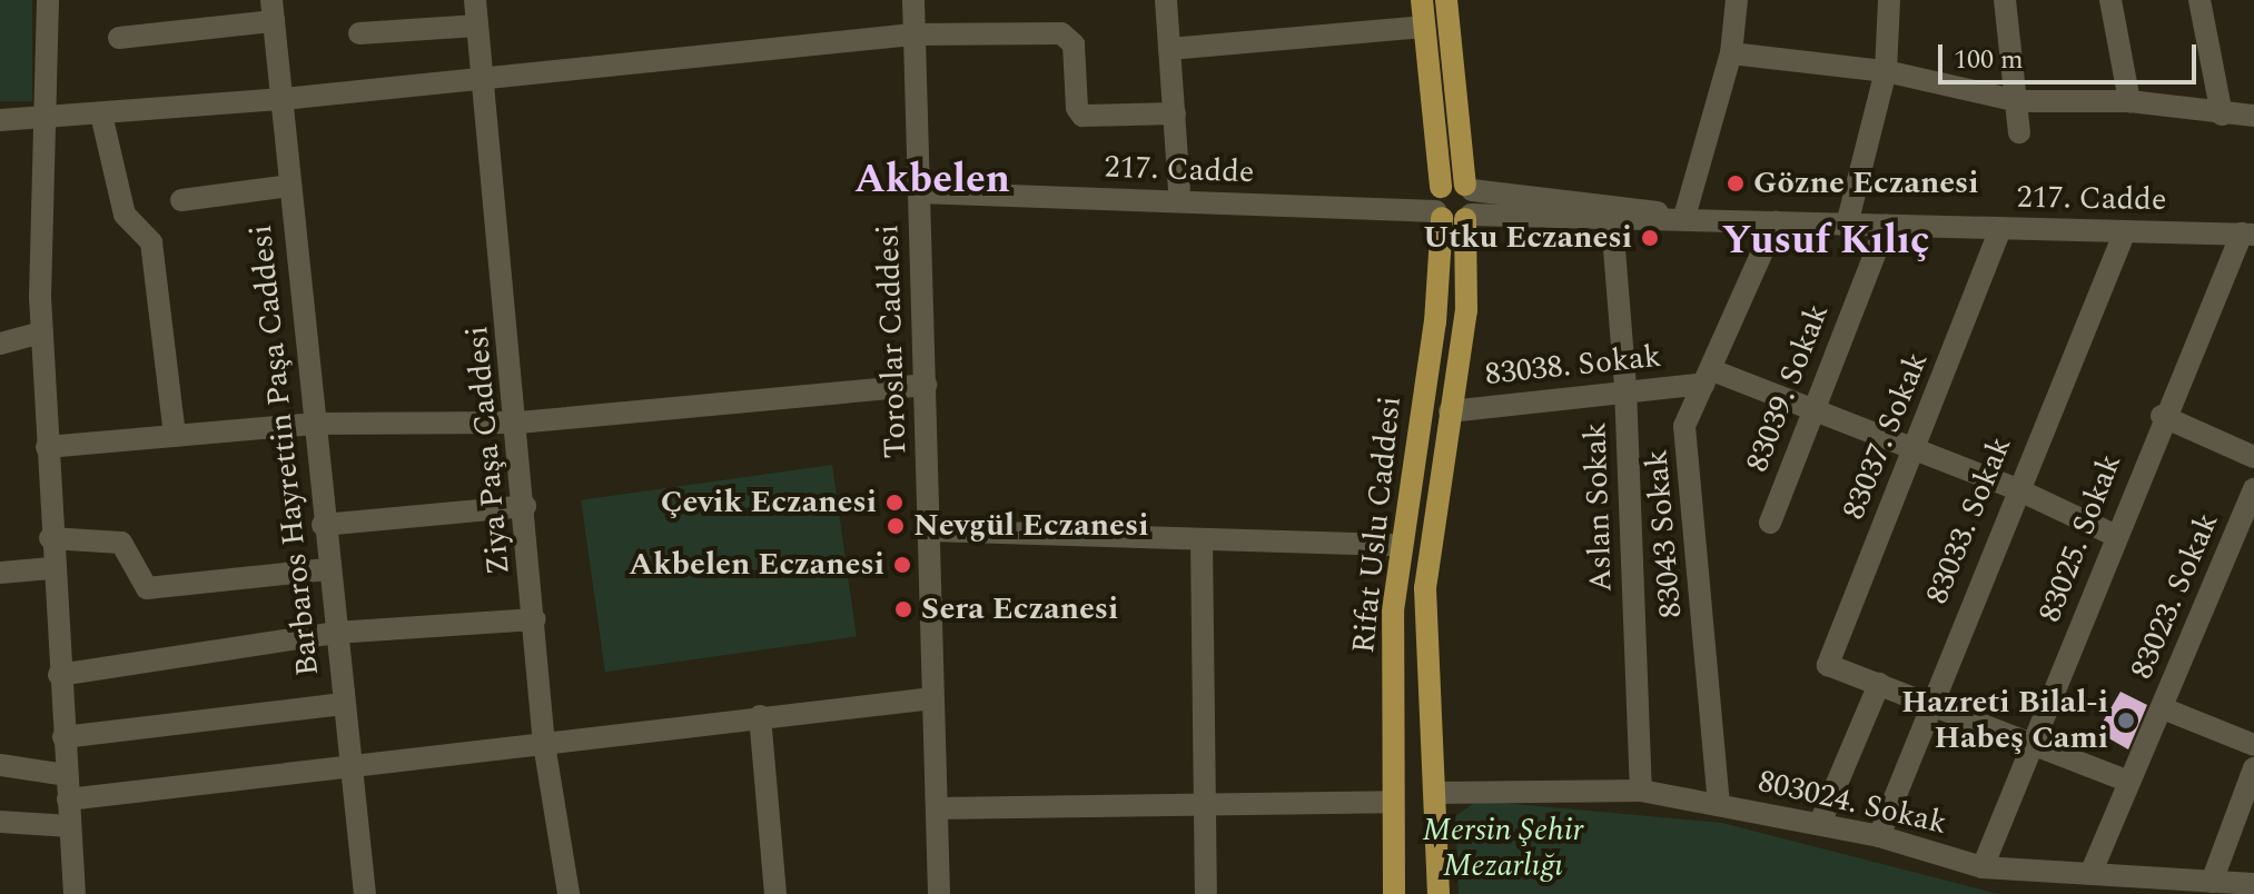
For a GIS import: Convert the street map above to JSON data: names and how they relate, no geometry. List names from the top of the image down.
{
  "streets": {
    "main road": ["Rifat Uslu Caddesi"],
    "street": [
      "217. Cadde",
      "Toroslar Caddesi",
      "83038. Sokak",
      "83039. Sokak",
      "83037. Sokak",
      "Barbaros Hayrettin Paşa Caddesi",
      "Ziya Paşa Caddesi",
      "Aslan Sokak",
      "83033. Sokak",
      "83043 Sokak",
      "83025. Sokak",
      "83023. Sokak",
      "803024. Sokak"
    ]
  },
  "crossings": [
    ["217. Cadde", "Toroslar Caddesi"],
    ["217. Cadde", "83039. Sokak"],
    ["217. Cadde", "83037. Sokak"],
    ["217. Cadde", "Aslan Sokak"],
    ["217. Cadde", "83033. Sokak"],
    ["217. Cadde", "Rifat Uslu Caddesi"],
    ["217. Cadde", "83043 Sokak"],
    ["217. Cadde", "83025. Sokak"],
    ["83038. Sokak", "Aslan Sokak"],
    ["83038. Sokak", "Rifat Uslu Caddesi"],
    ["83038. Sokak", "83043 Sokak"],
    ["Aslan Sokak", "803024. Sokak"],
    ["83033. Sokak", "803024. Sokak"],
    ["Rifat Uslu Caddesi", "803024. Sokak"],
    ["83043 Sokak", "803024. Sokak"],
    ["83025. Sokak", "803024. Sokak"],
    ["83023. Sokak", "803024. Sokak"]
  ],
  "districts": ["Akbelen", "Yusuf Kılıç"],
  "parks": ["Mersin Şehir Mezarlığı"],
  "places": [
    "Gözne Eczanesi",
    "Utku Eczanesi",
    "Çevik Eczanesi",
    "Nevgül Eczanesi",
    "Akbelen Eczanesi",
    "Sera Eczanesi",
    "Hazreti Bilal-i Habeş Cami"
  ],
  "scale_bar": "100 m"
}
